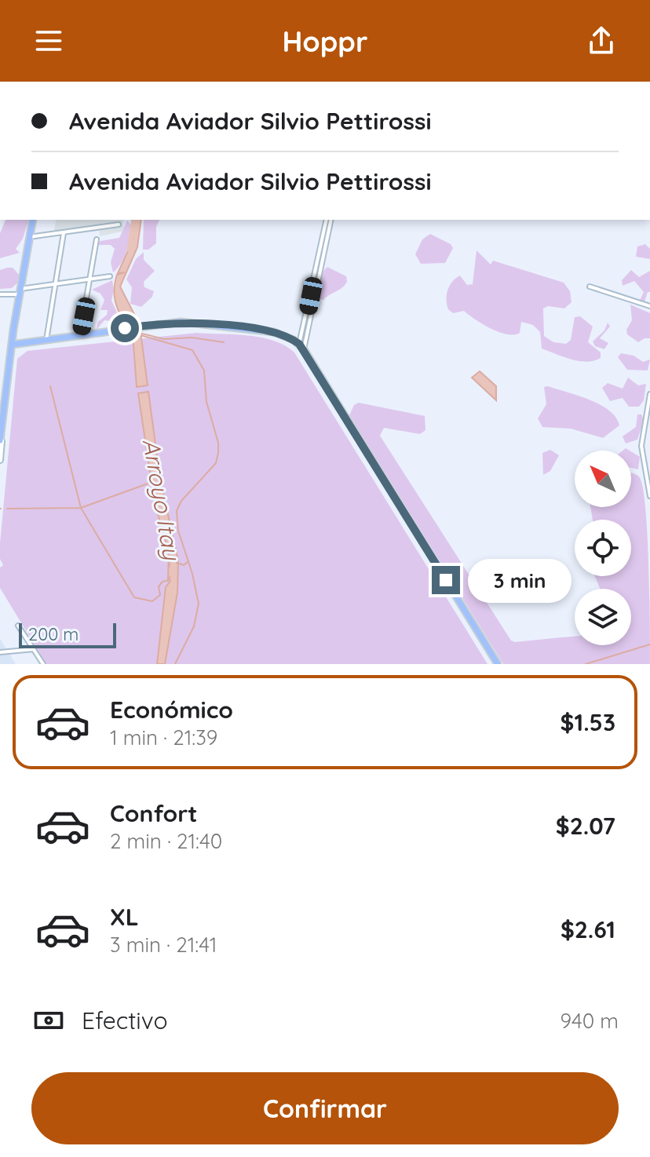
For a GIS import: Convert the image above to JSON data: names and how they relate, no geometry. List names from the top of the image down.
{
  "water": ["Arroyo Itay"],
  "scale_bar": "200 m",
  "north": "top left",
  "page": {
    "header": "Hoppr",
    "banner": ["Avenida Aviador Silvio Pettirossi", "Avenida Aviador Silvio Pettirossi"],
    "bubble": "3 min",
    "scale": "200 m",
    "list": [
      {
        "name": "Económico",
        "note": "1 min · 21:39",
        "value": "$1.53"
      },
      {
        "name": "Confort",
        "note": "2 min · 21:40",
        "value": "$2.07"
      },
      {
        "name": "XL",
        "note": "3 min · 21:41",
        "value": "$2.61"
      }
    ],
    "pay": ["Efectivo", "940 m"],
    "buttons": "Confirmar"
  }
}
